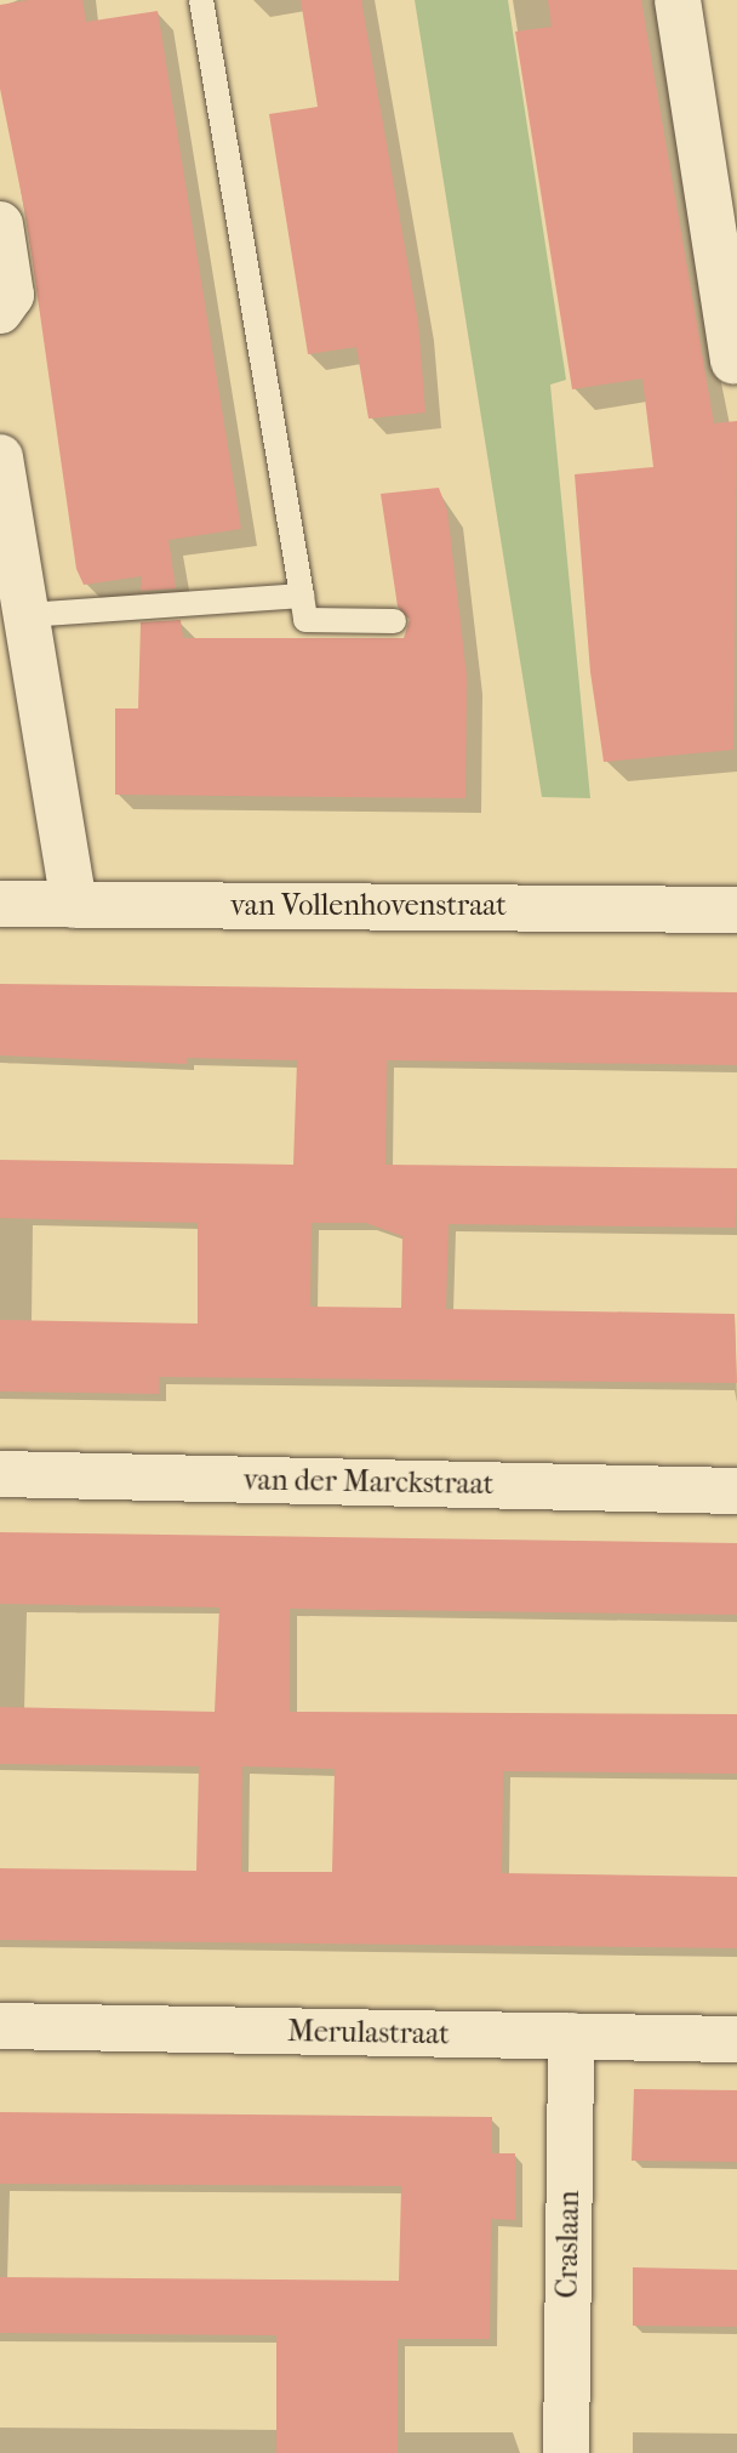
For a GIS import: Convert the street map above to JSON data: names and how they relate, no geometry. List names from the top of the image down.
{
  "streets": {
    "street": [
      "van Vollenhovenstraat",
      "van der Marckstraat",
      "Merulastraat",
      "Craslaan"
    ]
  },
  "crossings": [
    ["Merulastraat", "Craslaan"]
  ]
}
